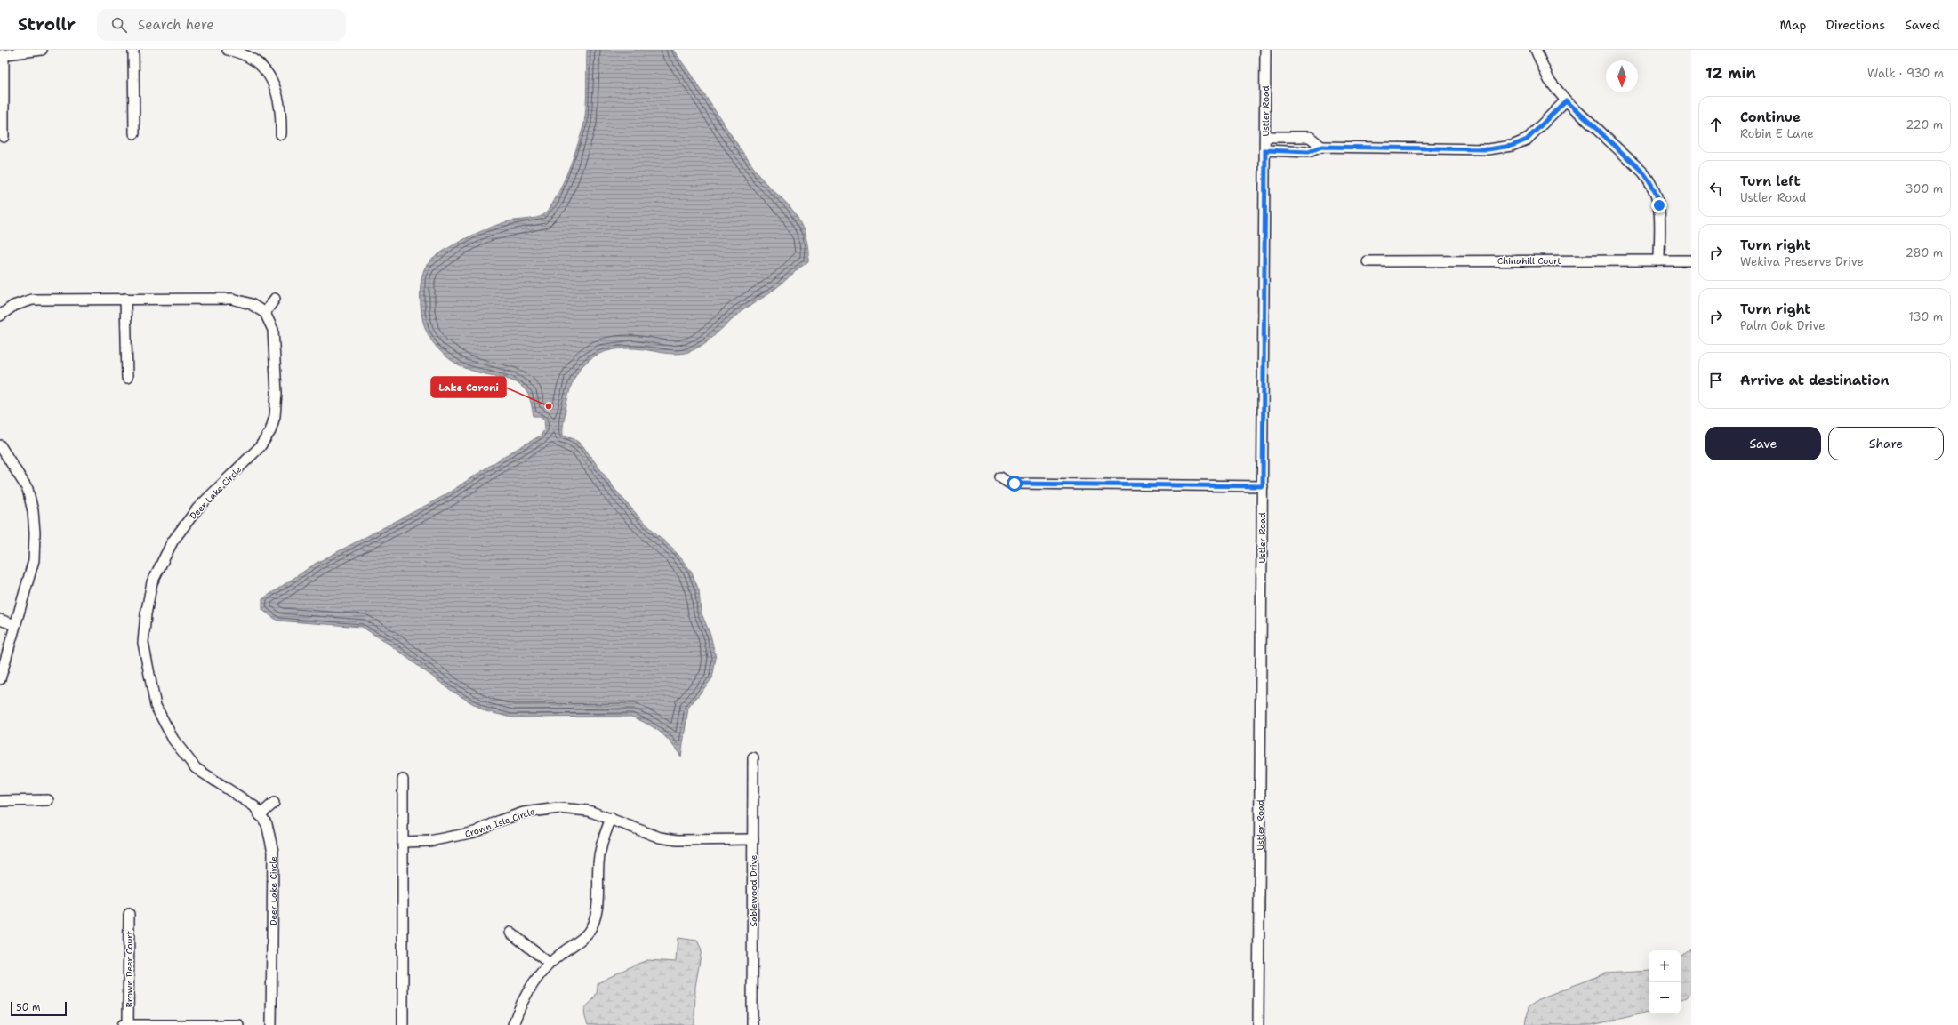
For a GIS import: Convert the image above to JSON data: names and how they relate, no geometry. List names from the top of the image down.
{
  "streets": {
    "street": [
      "Ustler Road",
      "Chinahill Court",
      "Deer Lake Circle",
      "Crown Isle Circle",
      "Sablewood Drive",
      "Brown Deer Court"
    ]
  },
  "crossings": [
    ["Crown Isle Circle", "Sablewood Drive"]
  ],
  "places": ["Lake Coroni"],
  "scale_bar": "50 m",
  "north": "bottom",
  "page": {
    "header": "Strollr",
    "search": "Search here",
    "nav": ["Map", "Directions", "Saved"],
    "heading": ["12 min", "Walk · 930 m"],
    "list": [
      ["Continue", "Robin E Lane", "220 m"],
      ["Turn left", "Ustler Road", "300 m"],
      ["Turn right", "Wekiva Preserve Drive", "280 m"],
      ["Turn right", "Palm Oak Drive", "130 m"],
      "Arrive at destination"
    ],
    "buttons": ["Save", "Share"],
    "map_buttons": ["+", "−"],
    "scale": "50 m"
  }
}
